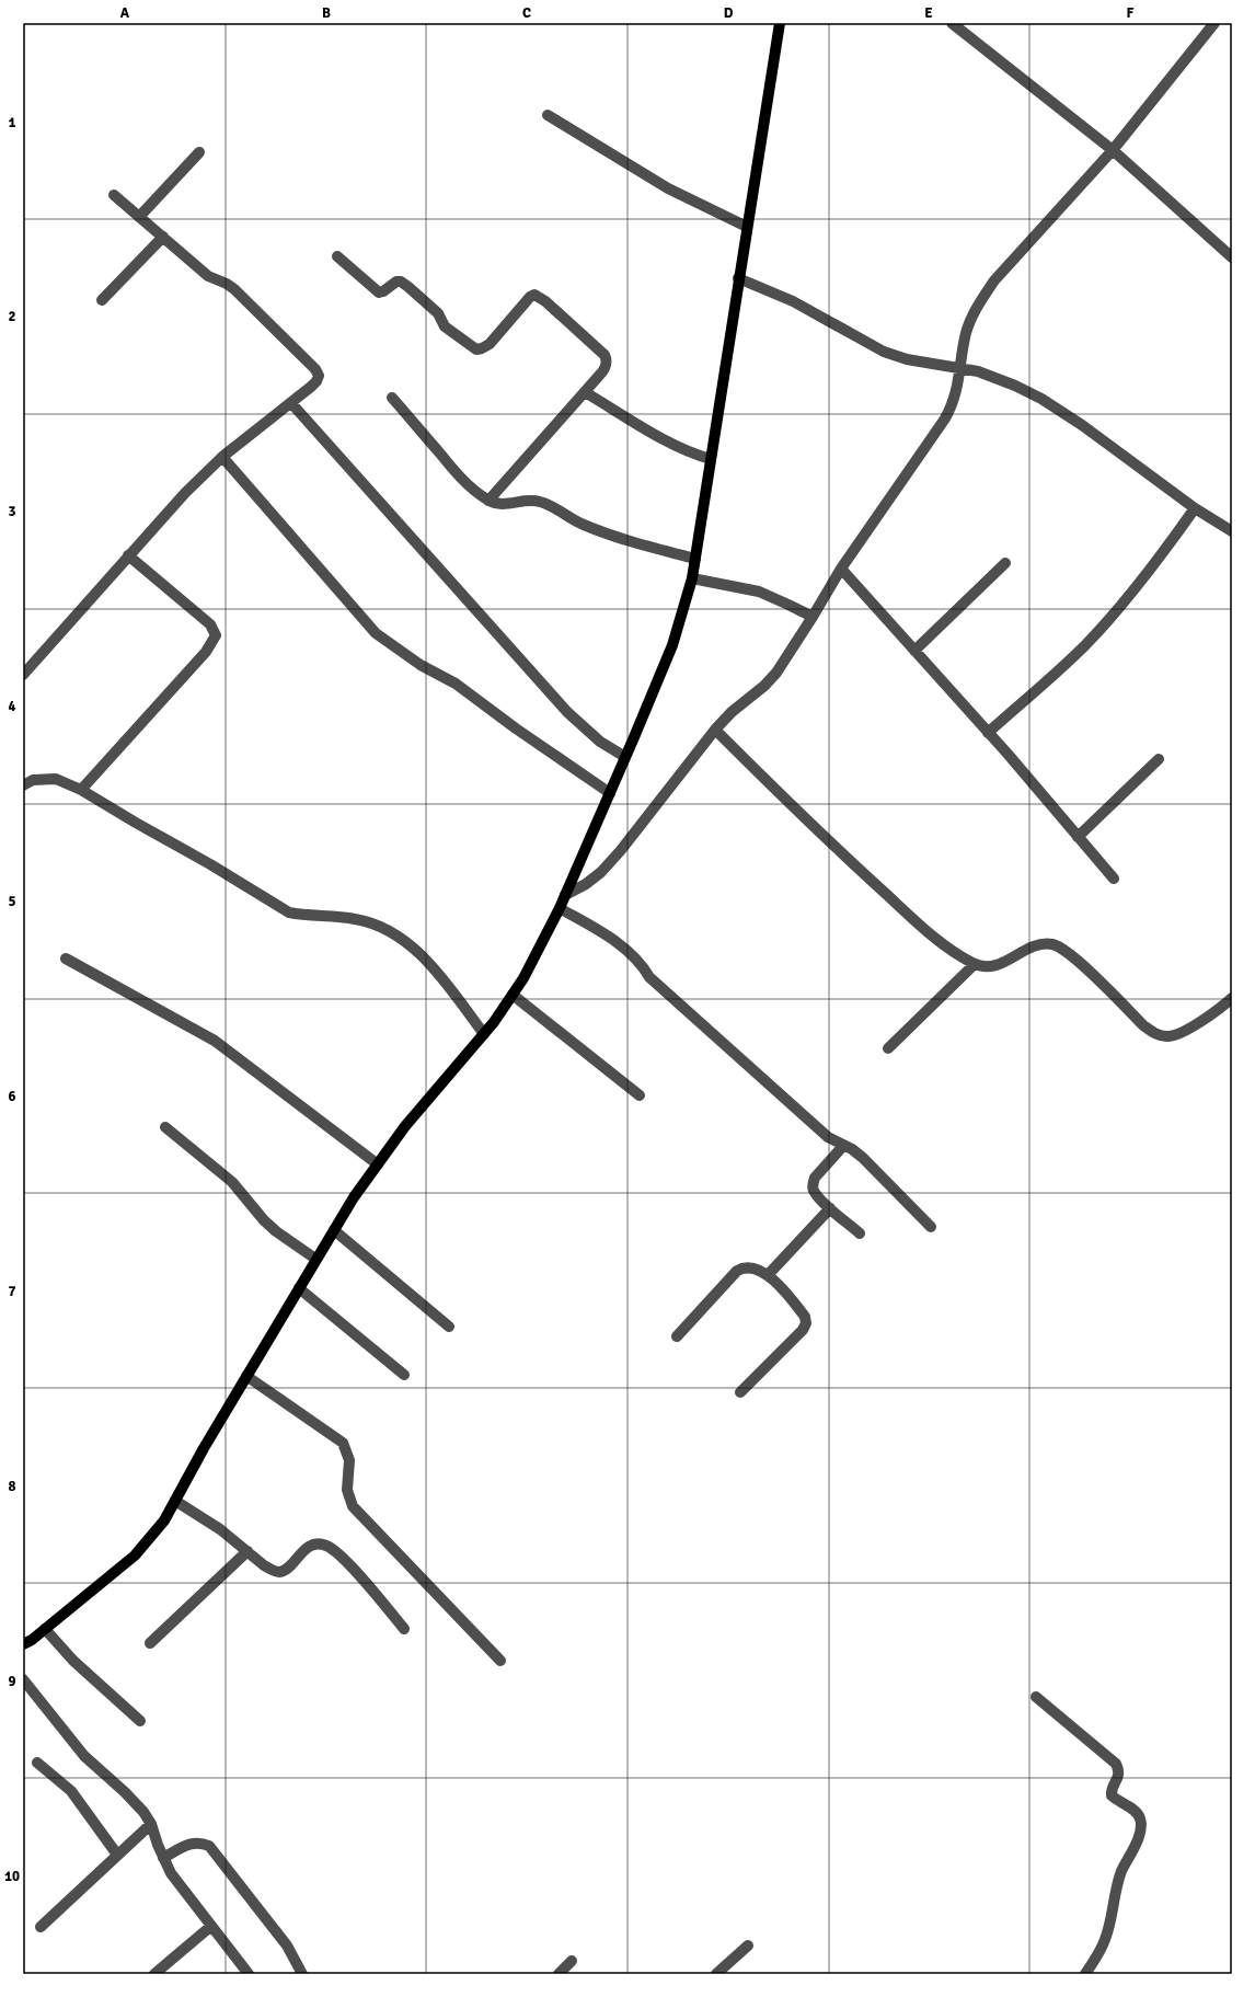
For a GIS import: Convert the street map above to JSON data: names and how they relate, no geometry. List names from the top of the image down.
{
  "grid": {
    "columns": [
      "A",
      "B",
      "C",
      "D",
      "E",
      "F"
    ],
    "rows": [
      "1",
      "2",
      "3",
      "4",
      "5",
      "6",
      "7",
      "8",
      "9",
      "10"
    ]
  }
}
